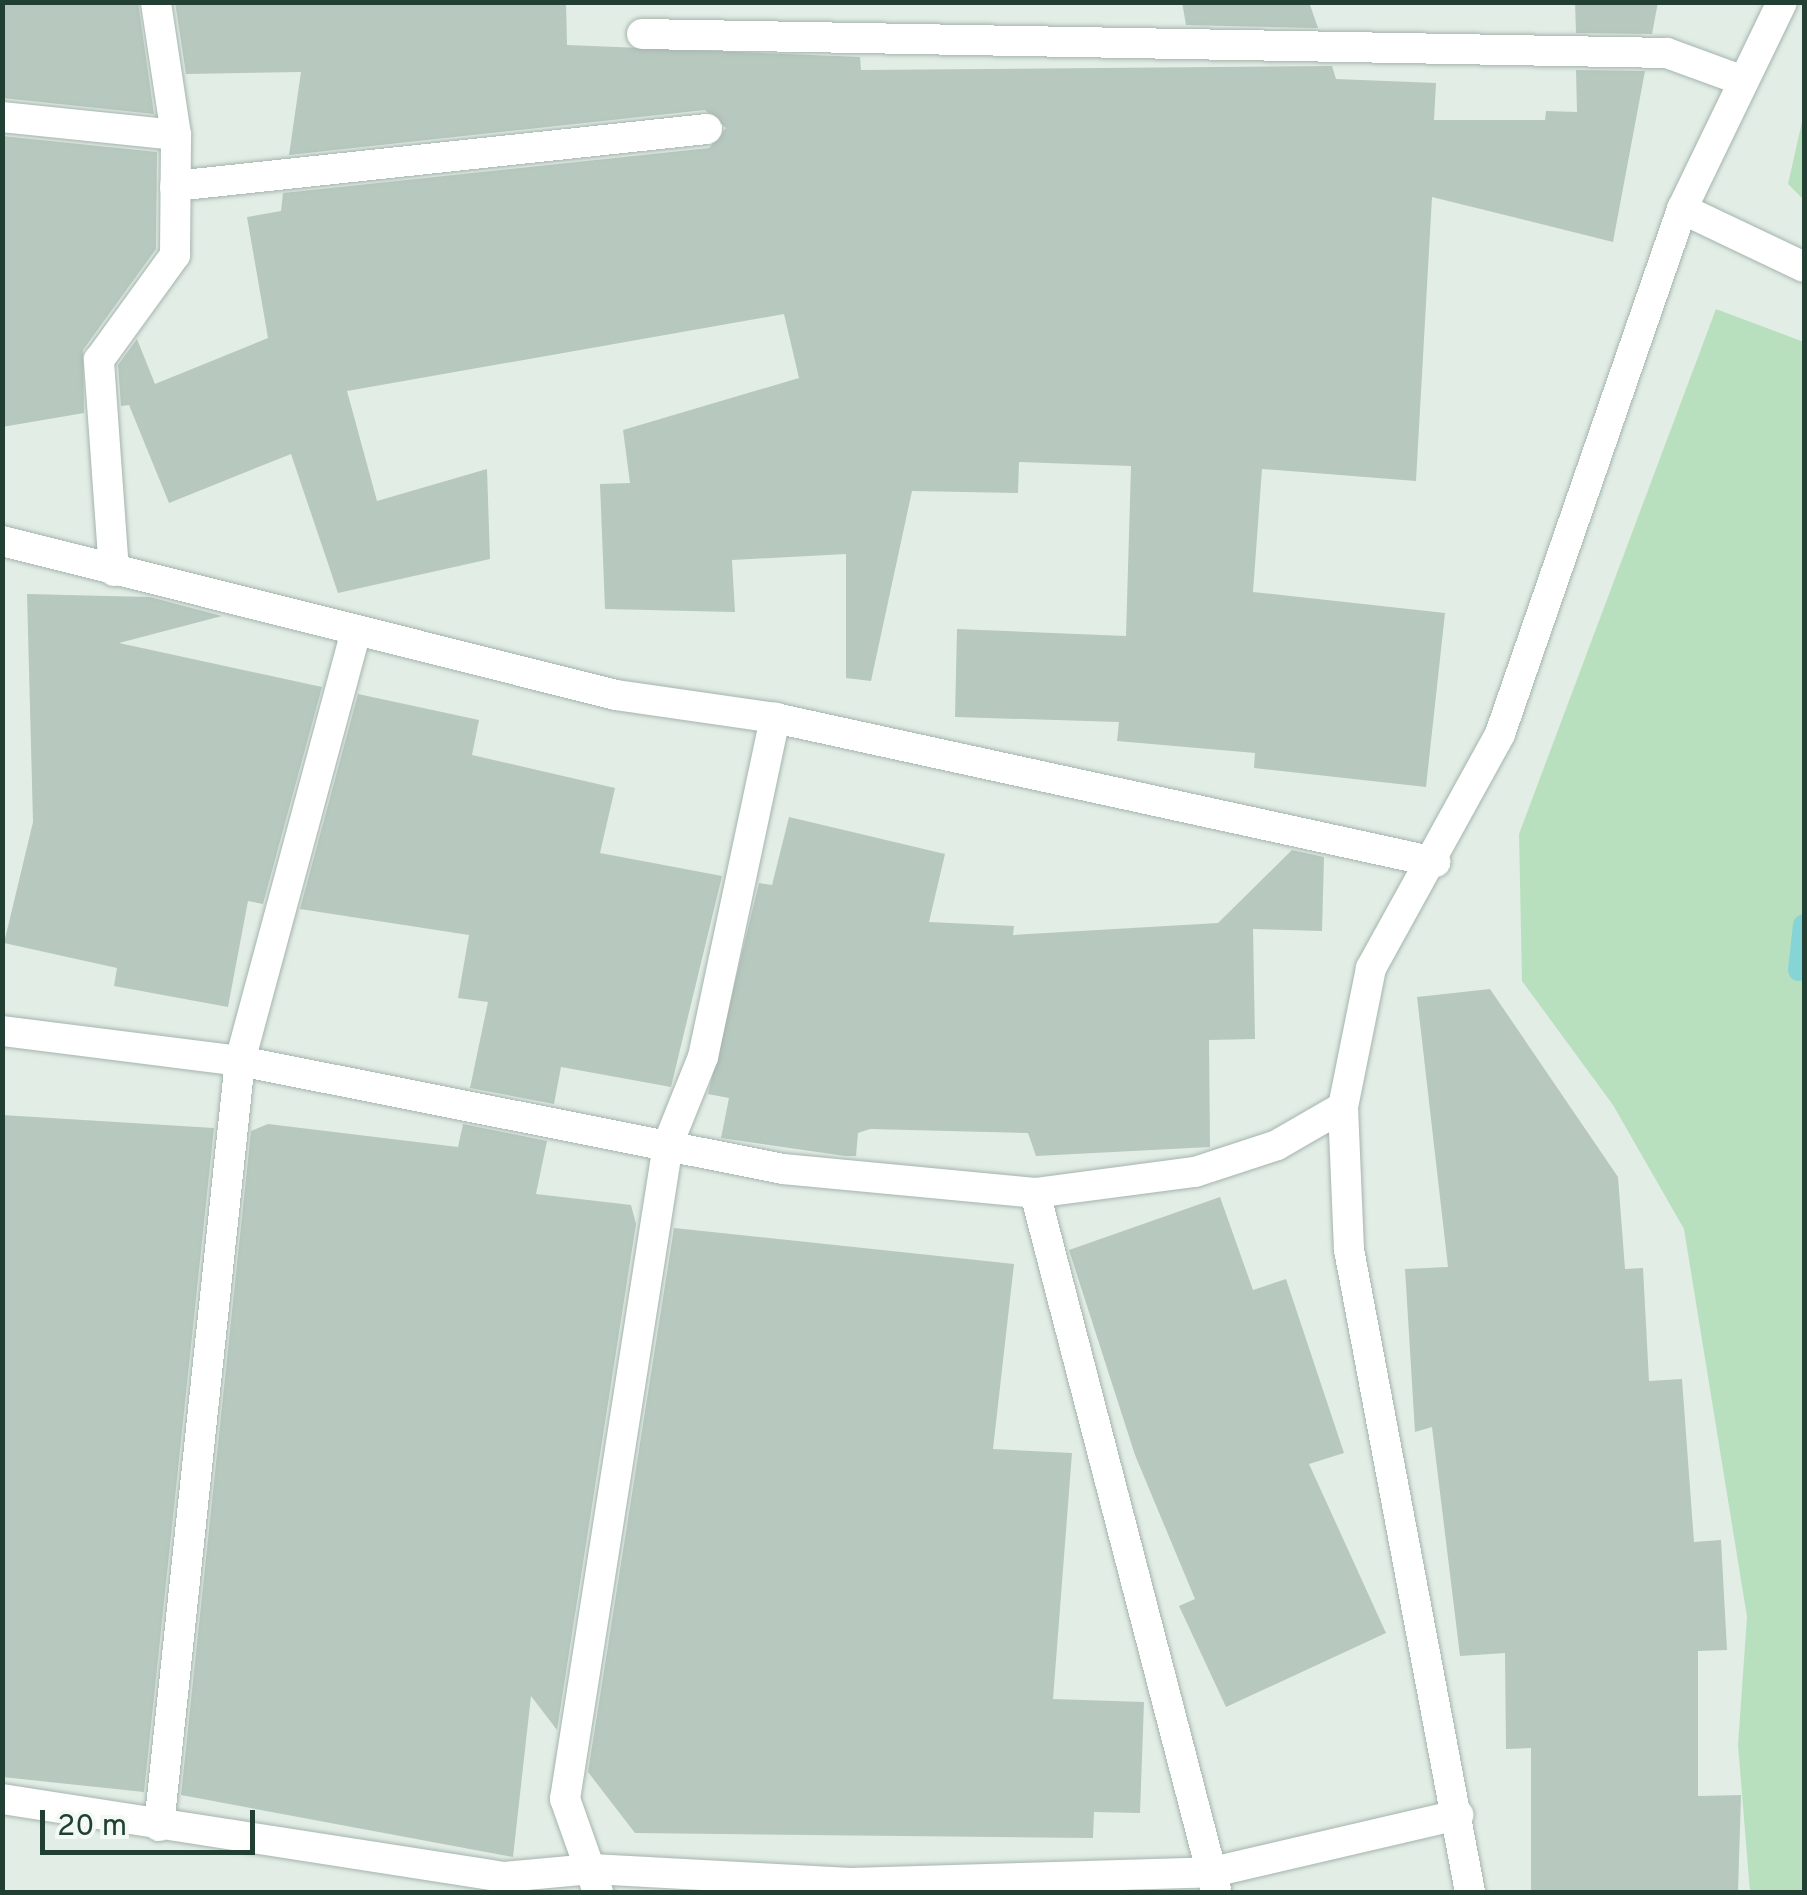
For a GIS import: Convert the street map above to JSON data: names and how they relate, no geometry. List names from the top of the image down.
{
  "scale_bar": "20 m"
}
